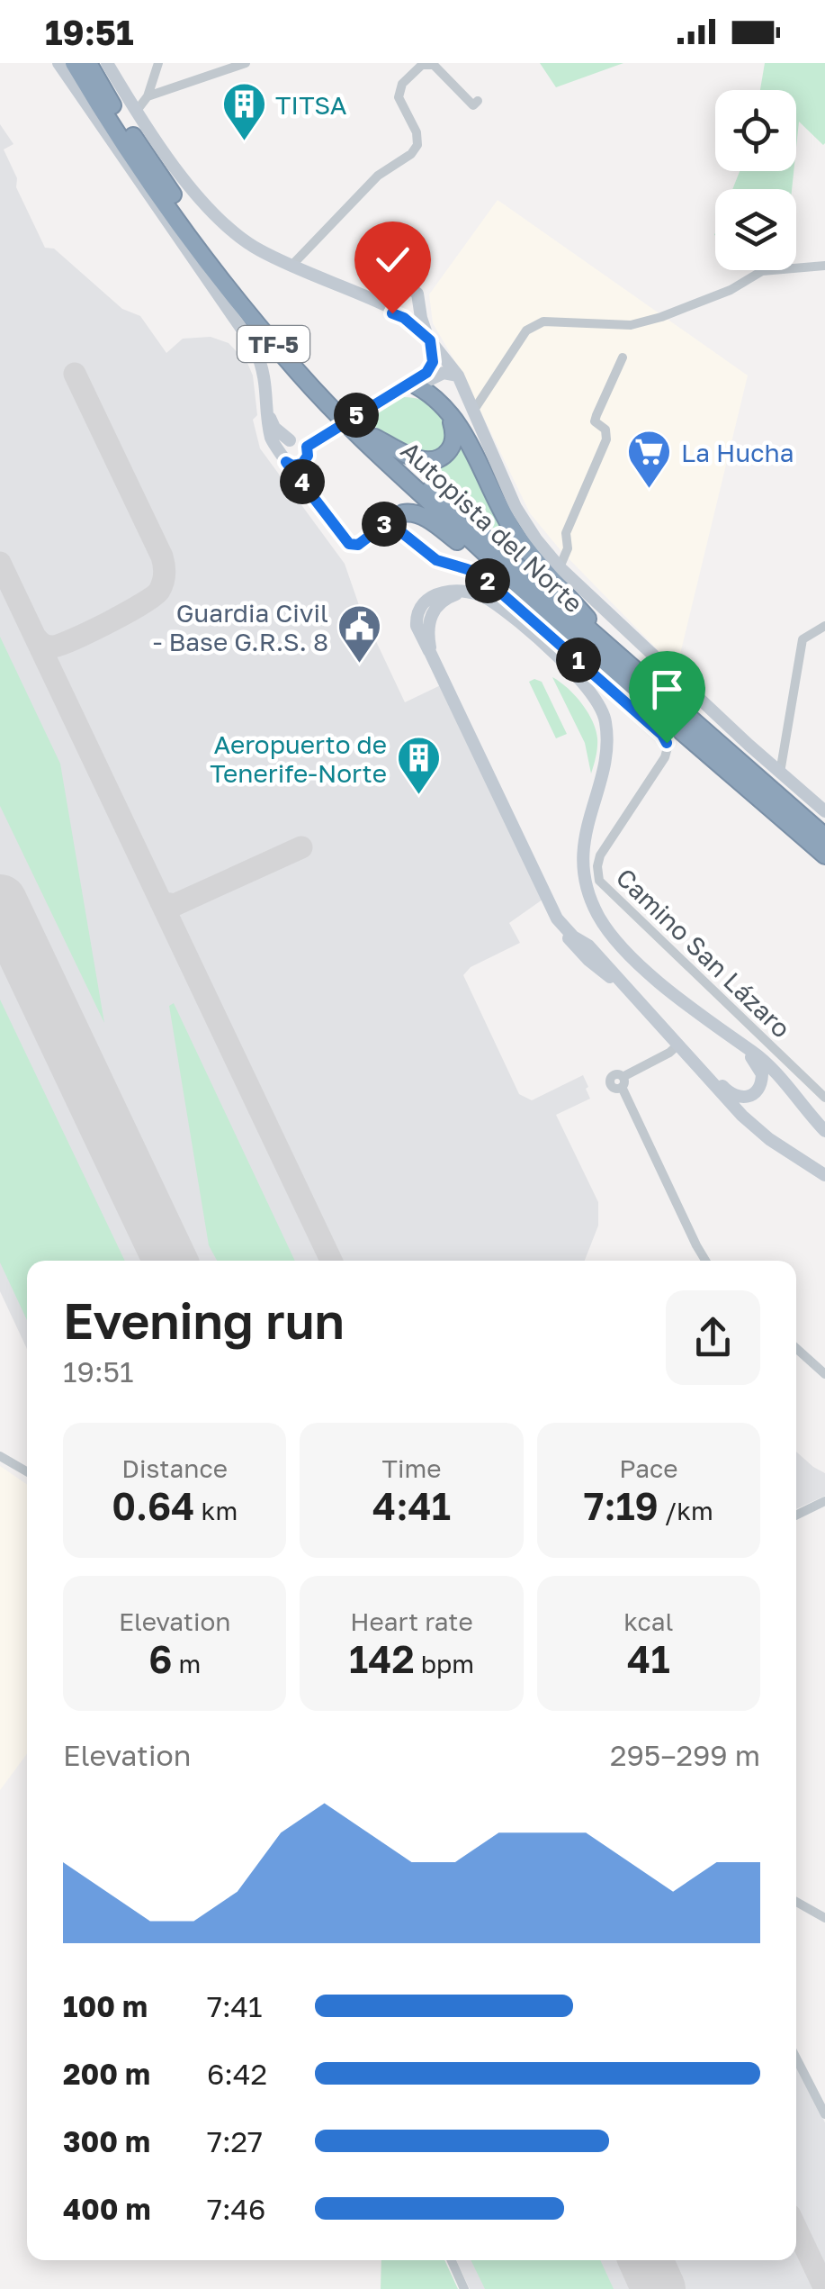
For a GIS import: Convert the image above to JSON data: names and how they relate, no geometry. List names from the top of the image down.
{
  "streets": {
    "highway": ["TF-5", "Autopista del Norte"],
    "street": ["Camino San Lázaro"]
  },
  "places": {
    "building": ["TITSA", "Aeropuerto de Tenerife-Norte"],
    "supermarket": ["La Hucha"],
    "public building": ["Guardia Civil - Base G.R.S. 8"]
  },
  "page": {
    "status": "19:51",
    "pins": [
      "5",
      "4",
      "3",
      "2",
      "1"
    ],
    "heading": ["Evening run", "19:51"],
    "stats": [
      ["Distance", "0.64 km"],
      ["Time", "4:41"],
      ["Pace", "7:19 /km"],
      ["Elevation", "6 m"],
      ["Heart rate", "142 bpm"],
      ["kcal", "41"]
    ],
    "chart": ["Elevation", "295–299 m"],
    "list": [
      {
        "name": "100 m",
        "note": "7:41"
      },
      {
        "name": "200 m",
        "note": "6:42"
      },
      {
        "name": "300 m",
        "note": "7:27"
      },
      {
        "name": "400 m",
        "note": "7:46"
      }
    ]
  }
}
